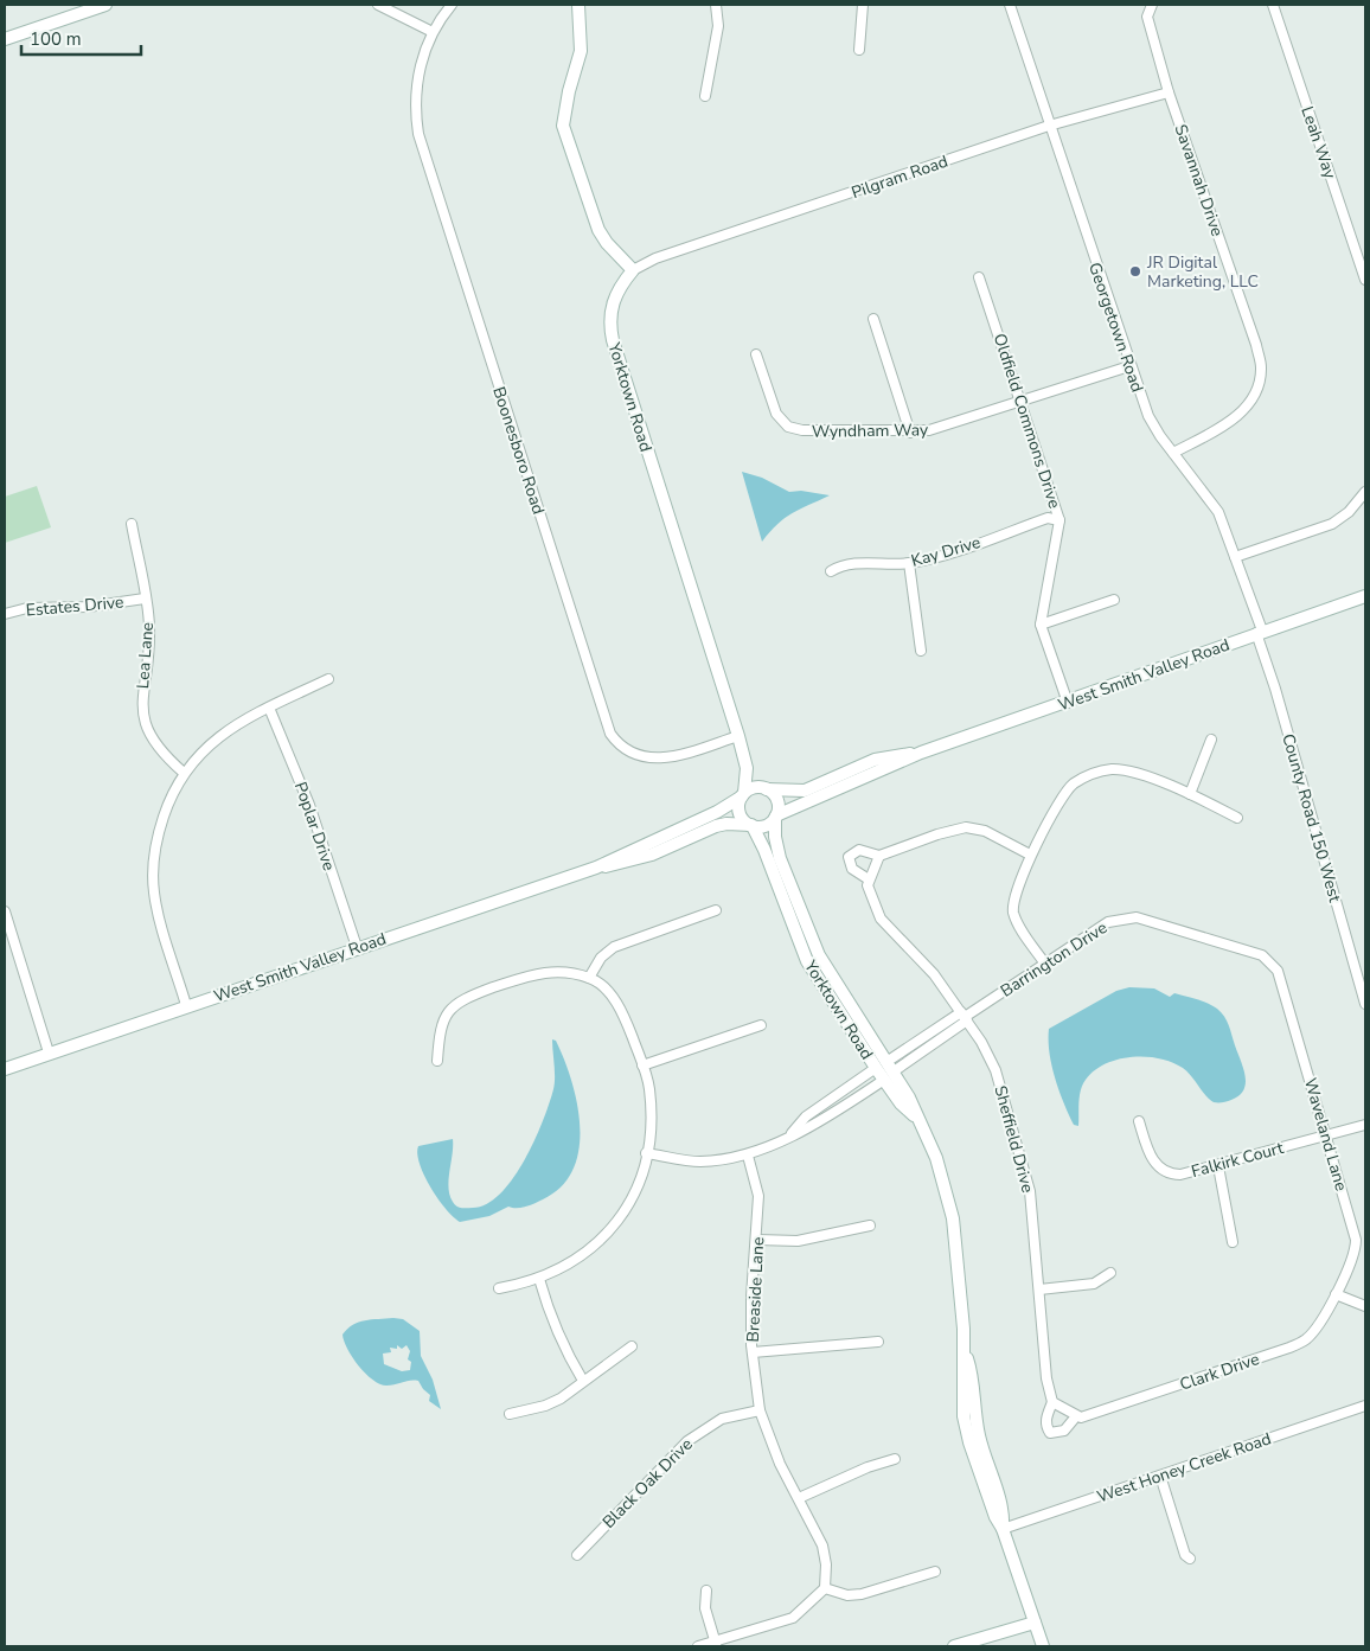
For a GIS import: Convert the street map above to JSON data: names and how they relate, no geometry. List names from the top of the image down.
{
  "streets": {
    "street": [
      "Leah Way",
      "Pilgram Road",
      "Savannah Drive",
      "Georgetown Road",
      "Yorktown Road",
      "Oldfield Commons Drive",
      "Wyndham Way",
      "Boonesboro Road",
      "Kay Drive",
      "Estates Drive",
      "Lea Lane",
      "West Smith Valley Road",
      "County Road 150 West",
      "Poplar Drive",
      "Barrington Drive",
      "Waveland Lane",
      "Sheffield Drive",
      "Falkirk Court",
      "Breaside Lane",
      "Clark Drive",
      "West Honey Creek Road",
      "Black Oak Drive"
    ]
  },
  "crossings": [
    ["Pilgram Road", "Savannah Drive"],
    ["Pilgram Road", "Georgetown Road"],
    ["Pilgram Road", "Yorktown Road"],
    ["Savannah Drive", "Georgetown Road"],
    ["Georgetown Road", "Wyndham Way"],
    ["Georgetown Road", "West Smith Valley Road"],
    ["Georgetown Road", "County Road 150 West"],
    ["Yorktown Road", "Boonesboro Road"],
    ["Yorktown Road", "West Smith Valley Road"],
    ["Yorktown Road", "Barrington Drive"],
    ["Yorktown Road", "West Honey Creek Road"],
    ["Oldfield Commons Drive", "Wyndham Way"],
    ["Oldfield Commons Drive", "Kay Drive"],
    ["Oldfield Commons Drive", "West Smith Valley Road"],
    ["Estates Drive", "Lea Lane"],
    ["West Smith Valley Road", "County Road 150 West"],
    ["West Smith Valley Road", "Poplar Drive"],
    ["Barrington Drive", "Waveland Lane"],
    ["Barrington Drive", "Sheffield Drive"],
    ["Waveland Lane", "Falkirk Court"],
    ["Waveland Lane", "Clark Drive"],
    ["Breaside Lane", "Black Oak Drive"]
  ],
  "places": ["JR Digital Marketing, LLC"],
  "scale_bar": "100 m"
}
